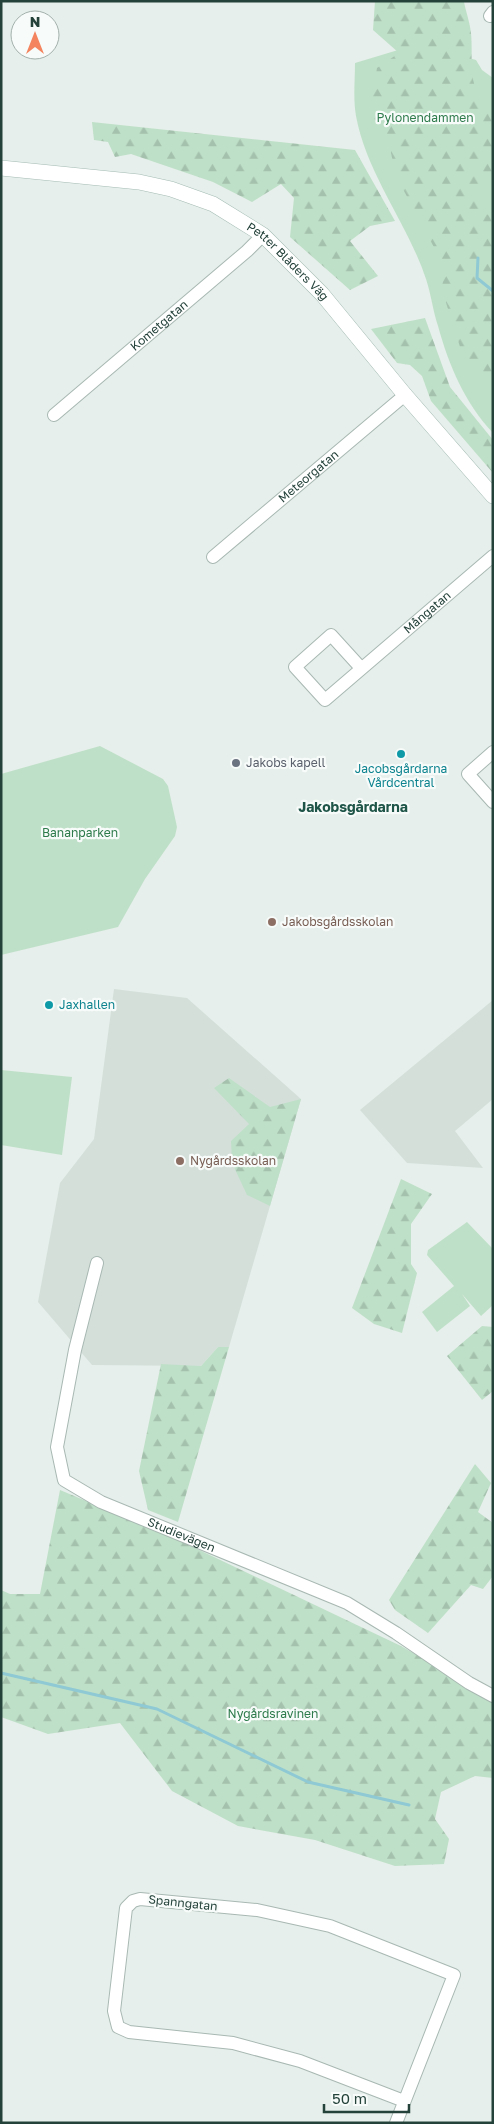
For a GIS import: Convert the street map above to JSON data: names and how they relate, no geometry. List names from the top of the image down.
{
  "streets": {
    "street": [
      "Petter Blåders Väg",
      "Kometgatan",
      "Meteorgatan",
      "Mångatan",
      "Studievägen",
      "Spanngatan"
    ]
  },
  "crossings": [
    ["Petter Blåders Väg", "Kometgatan"],
    ["Petter Blåders Väg", "Meteorgatan"]
  ],
  "districts": ["Jakobsgårdarna"],
  "parks": ["Pylonendammen", "Bananparken", "Nygårdsravinen"],
  "places": [
    "Jacobsgårdarna Vårdcentral",
    "Jakobs kapell",
    "Jakobsgårdsskolan",
    "Jaxhallen",
    "Nygårdsskolan"
  ],
  "scale_bar": "50 m",
  "north": "top"
}
